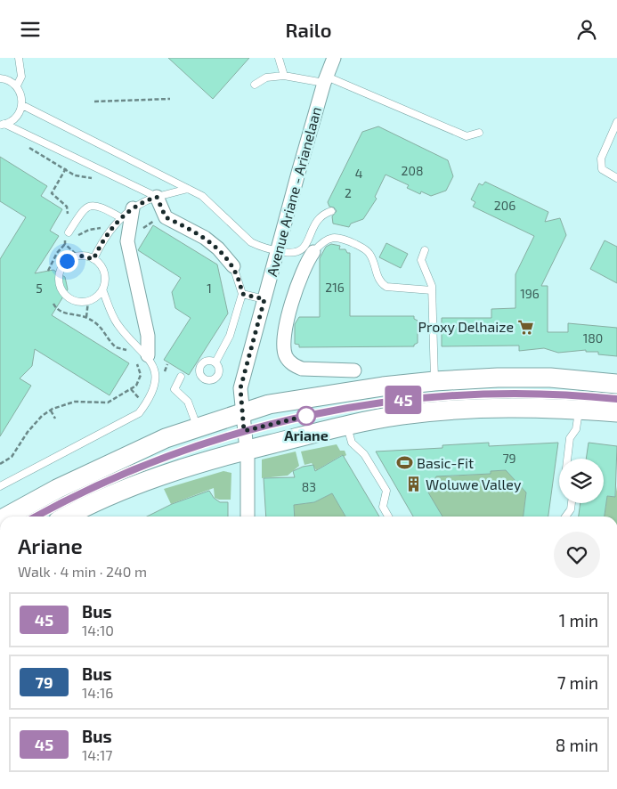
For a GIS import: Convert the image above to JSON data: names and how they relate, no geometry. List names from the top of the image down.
{
  "streets": {
    "street": ["Avenue Ariane - Arianelaan"]
  },
  "places": {
    "supermarket": ["Proxy Delhaize"],
    "other": ["Ariane"],
    "sports": ["Basic-Fit"],
    "building": ["Woluwe Valley"]
  },
  "lines": ["bus line 45"],
  "house_numbers": [
    "208",
    "4",
    "2",
    "206",
    "216",
    "5",
    "1",
    "196",
    "180",
    "79",
    "83"
  ],
  "page": {
    "header": "Railo",
    "on_map": "45",
    "heading": ["Ariane", "Walk · 4 min · 240 m"],
    "list": [
      {
        "mark": "45",
        "name": "Bus",
        "note": "14:10",
        "value": "1 min"
      },
      {
        "mark": "79",
        "name": "Bus",
        "note": "14:16",
        "value": "7 min"
      },
      {
        "mark": "45",
        "name": "Bus",
        "note": "14:17",
        "value": "8 min"
      }
    ]
  }
}
